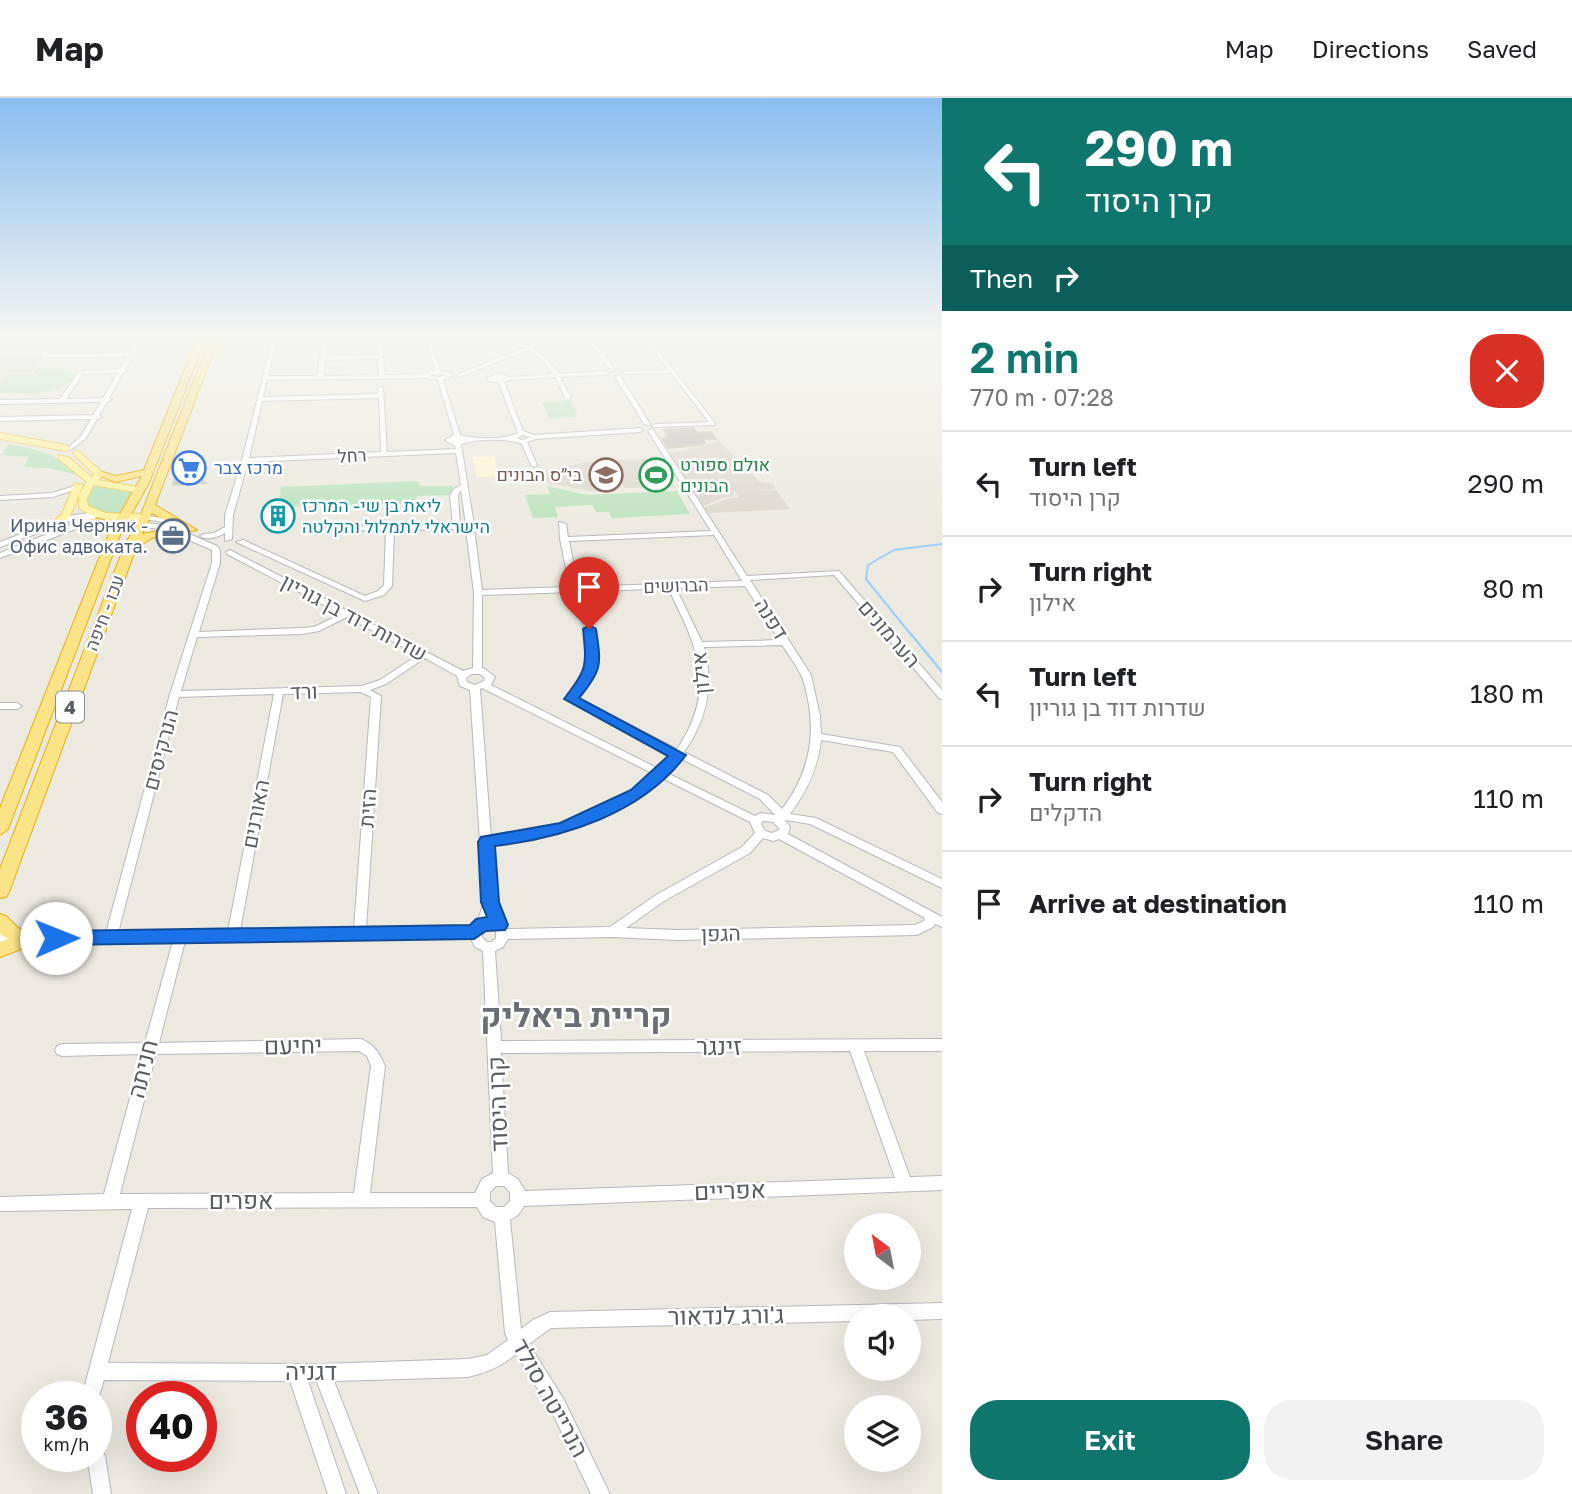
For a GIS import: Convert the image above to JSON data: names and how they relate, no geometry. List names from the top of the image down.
{
  "streets": {
    "highway": ["עכו - חיפה", "4"],
    "street": [
      "רחל",
      "הברושים",
      "שדרות דוד בן גוריון",
      "דפנה",
      "הערמונים",
      "אילון",
      "ורד",
      "הנרקיסים",
      "הזית",
      "האורנים",
      "הגפן",
      "יחיעם",
      "זינגר",
      "חניתה",
      "קרן היסוד",
      "אפריים",
      "אפרים",
      "ג'ורג לנדאור",
      "דגניה",
      "הנרייטה סולד"
    ]
  },
  "crossings": [
    ["הברושים", "דפנה"],
    ["הברושים", "הערמונים"],
    ["הברושים", "אילון"],
    ["שדרות דוד בן גוריון", "ורד"],
    ["שדרות דוד בן גוריון", "הנרקיסים"],
    ["ורד", "הנרקיסים"],
    ["ורד", "הזית"],
    ["ורד", "האורנים"],
    ["יחיעם", "חניתה"],
    ["יחיעם", "אפרים"],
    ["זינגר", "קרן היסוד"],
    ["חניתה", "אפרים"],
    ["קרן היסוד", "אפריים"],
    ["קרן היסוד", "אפרים"],
    ["קרן היסוד", "הנרייטה סולד"],
    ["אפריים", "אפרים"],
    ["אפריים", "הנרייטה סולד"],
    ["אפרים", "הנרייטה סולד"],
    ["ג'ורג לנדאור", "דגניה"],
    ["ג'ורג לנדאור", "הנרייטה סולד"],
    ["דגניה", "הנרייטה סולד"]
  ],
  "districts": ["קריית ביאליק"],
  "places": {
    "supermarket": ["מרכז צבר"],
    "school or university": ["בי״ס הבונים"],
    "sports": ["אולם ספורט הבונים"],
    "building": ["ליאת בן שי- המרכז הישראלי לתמלול והקלטה"],
    "office": ["Ирина Черняк - Офис адвоката."]
  },
  "north": "top left",
  "page": {
    "header": "Map",
    "nav": ["Map", "Directions", "Saved"],
    "turn": ["290 m", "קרן היסוד"],
    "then": "Then",
    "heading": ["2 min", "770 m · 07:28"],
    "list": [
      {
        "name": "Turn left",
        "note": "קרן היסוד",
        "value": "290 m"
      },
      {
        "name": "Turn right",
        "note": "אילון",
        "value": "80 m"
      },
      {
        "name": "Turn left",
        "note": "שדרות דוד בן גוריון",
        "value": "180 m"
      },
      {
        "name": "Turn right",
        "note": "הדקלים",
        "value": "110 m"
      },
      {
        "name": "Arrive at destination",
        "value": "110 m"
      }
    ],
    "speed": "36 km/h",
    "limit": "40",
    "buttons": ["Exit", "Share"]
  }
}
